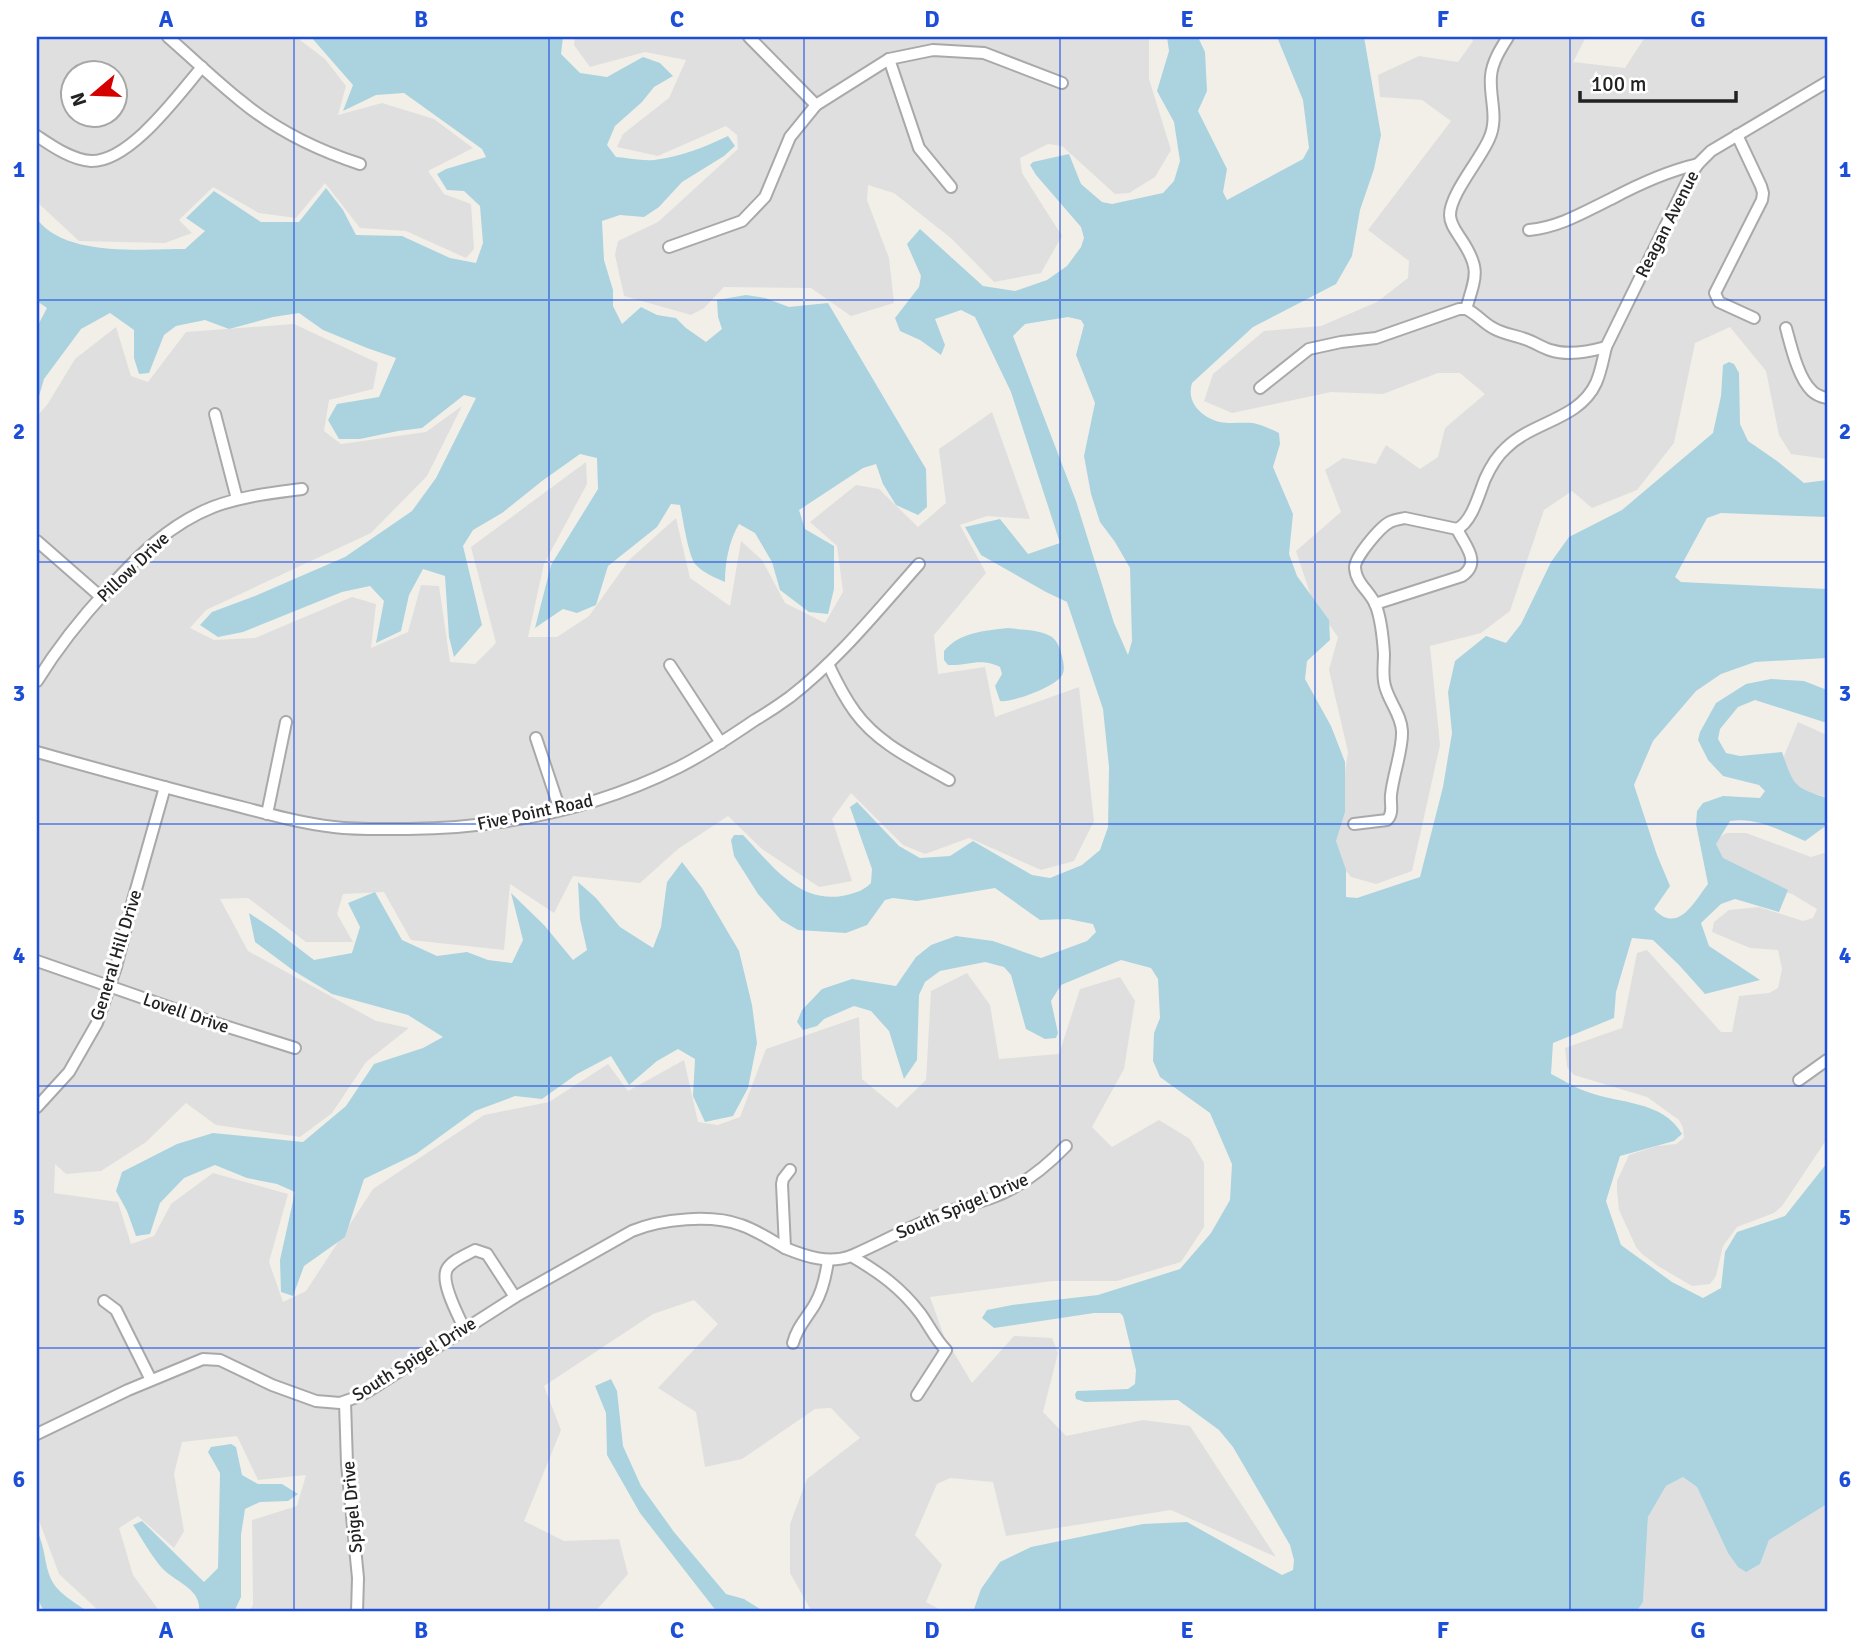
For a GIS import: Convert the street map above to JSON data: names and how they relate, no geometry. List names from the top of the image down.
{
  "streets": {
    "street": [
      "Reagan Avenue",
      "Pillow Drive",
      "Five Point Road",
      "General Hill Drive",
      "Lovell Drive",
      "South Spigel Drive",
      "Spigel Drive"
    ]
  },
  "crossings": [
    ["Five Point Road", "General Hill Drive"],
    ["General Hill Drive", "Lovell Drive"],
    ["South Spigel Drive", "Spigel Drive"]
  ],
  "scale_bar": "100 m",
  "north": "left",
  "grid": {
    "columns": [
      "A",
      "B",
      "C",
      "D",
      "E",
      "F",
      "G"
    ],
    "rows": [
      "1",
      "2",
      "3",
      "4",
      "5",
      "6"
    ]
  }
}
